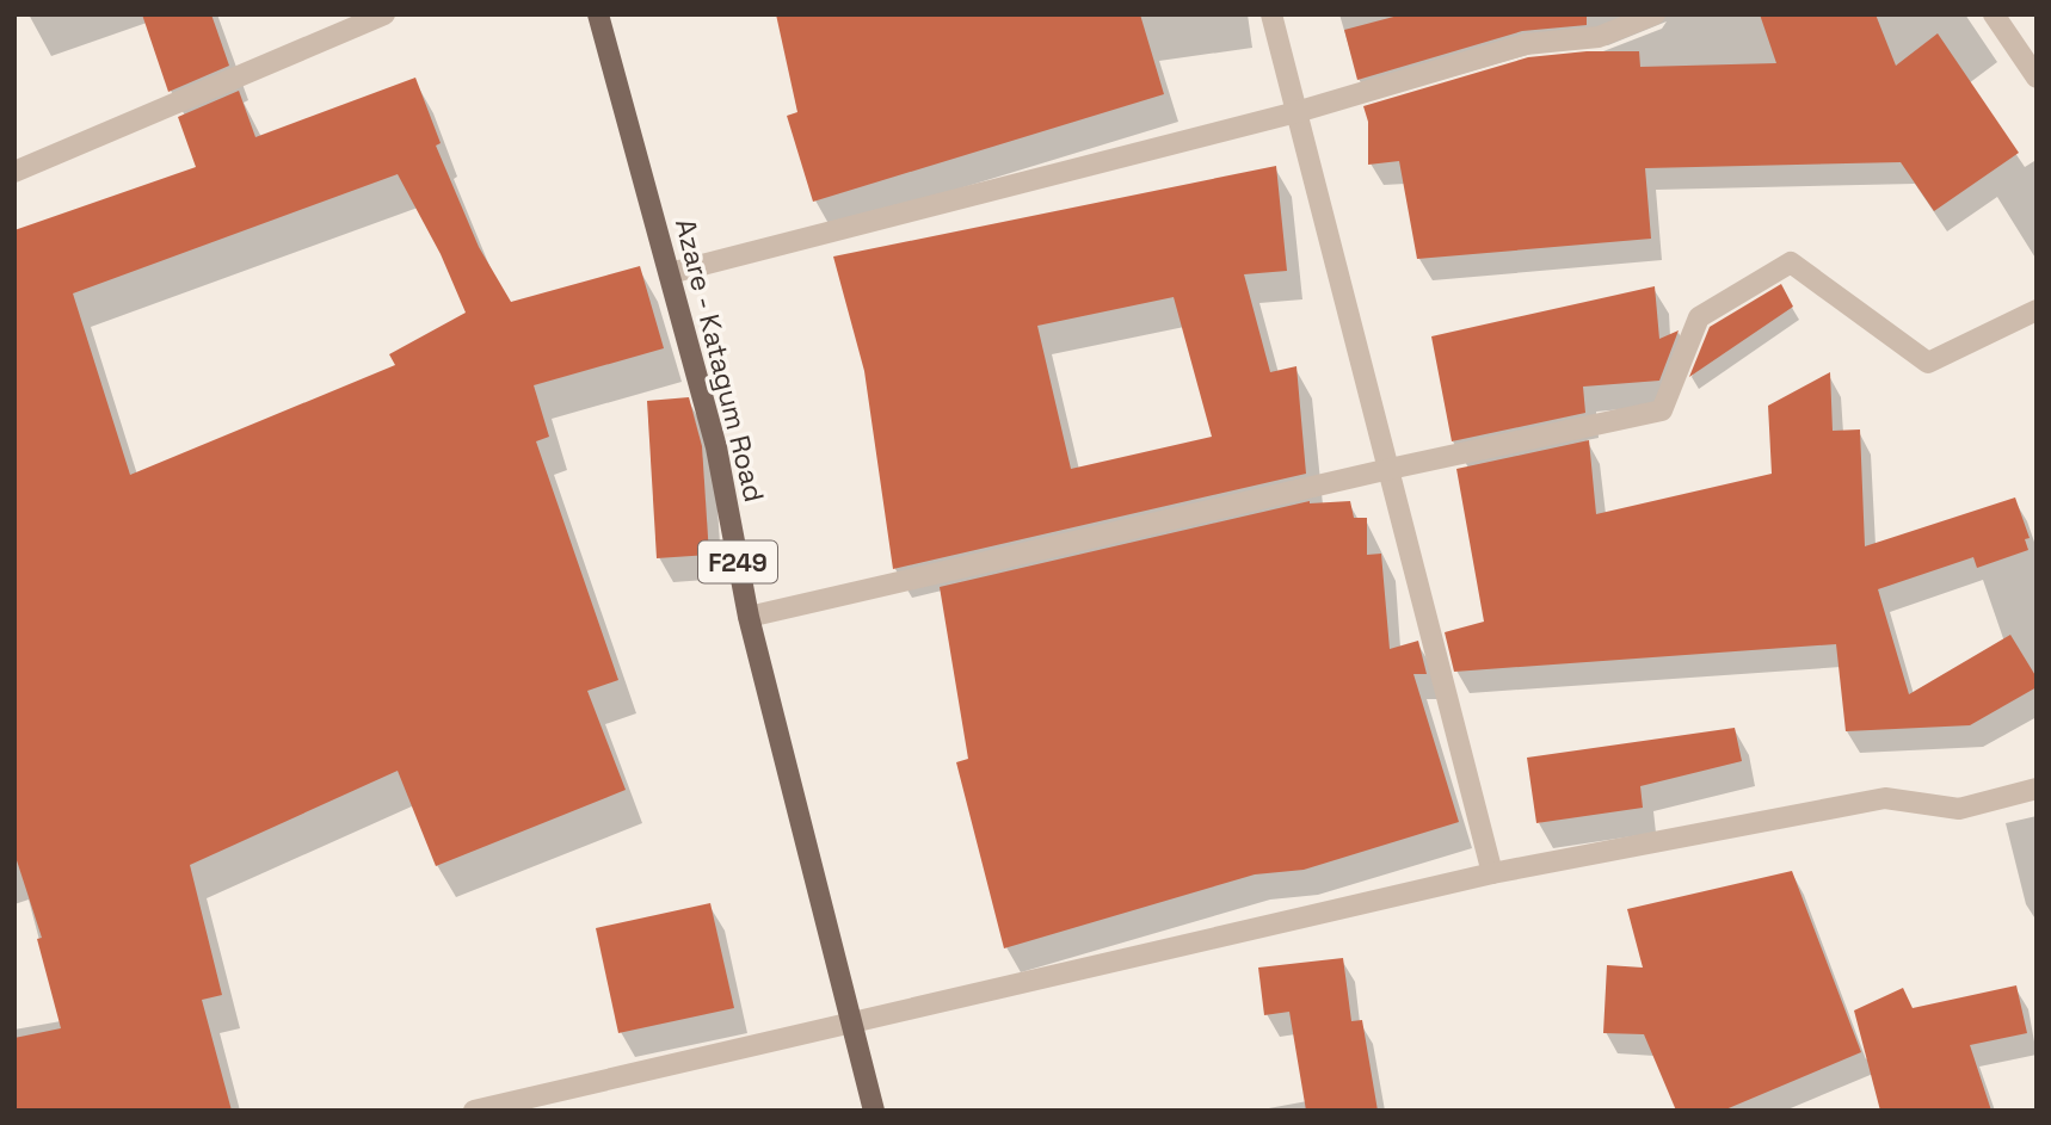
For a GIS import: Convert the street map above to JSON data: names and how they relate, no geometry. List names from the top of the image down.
{
  "streets": {
    "main road": ["Azare - Katagum Road", "F249"]
  }
}
